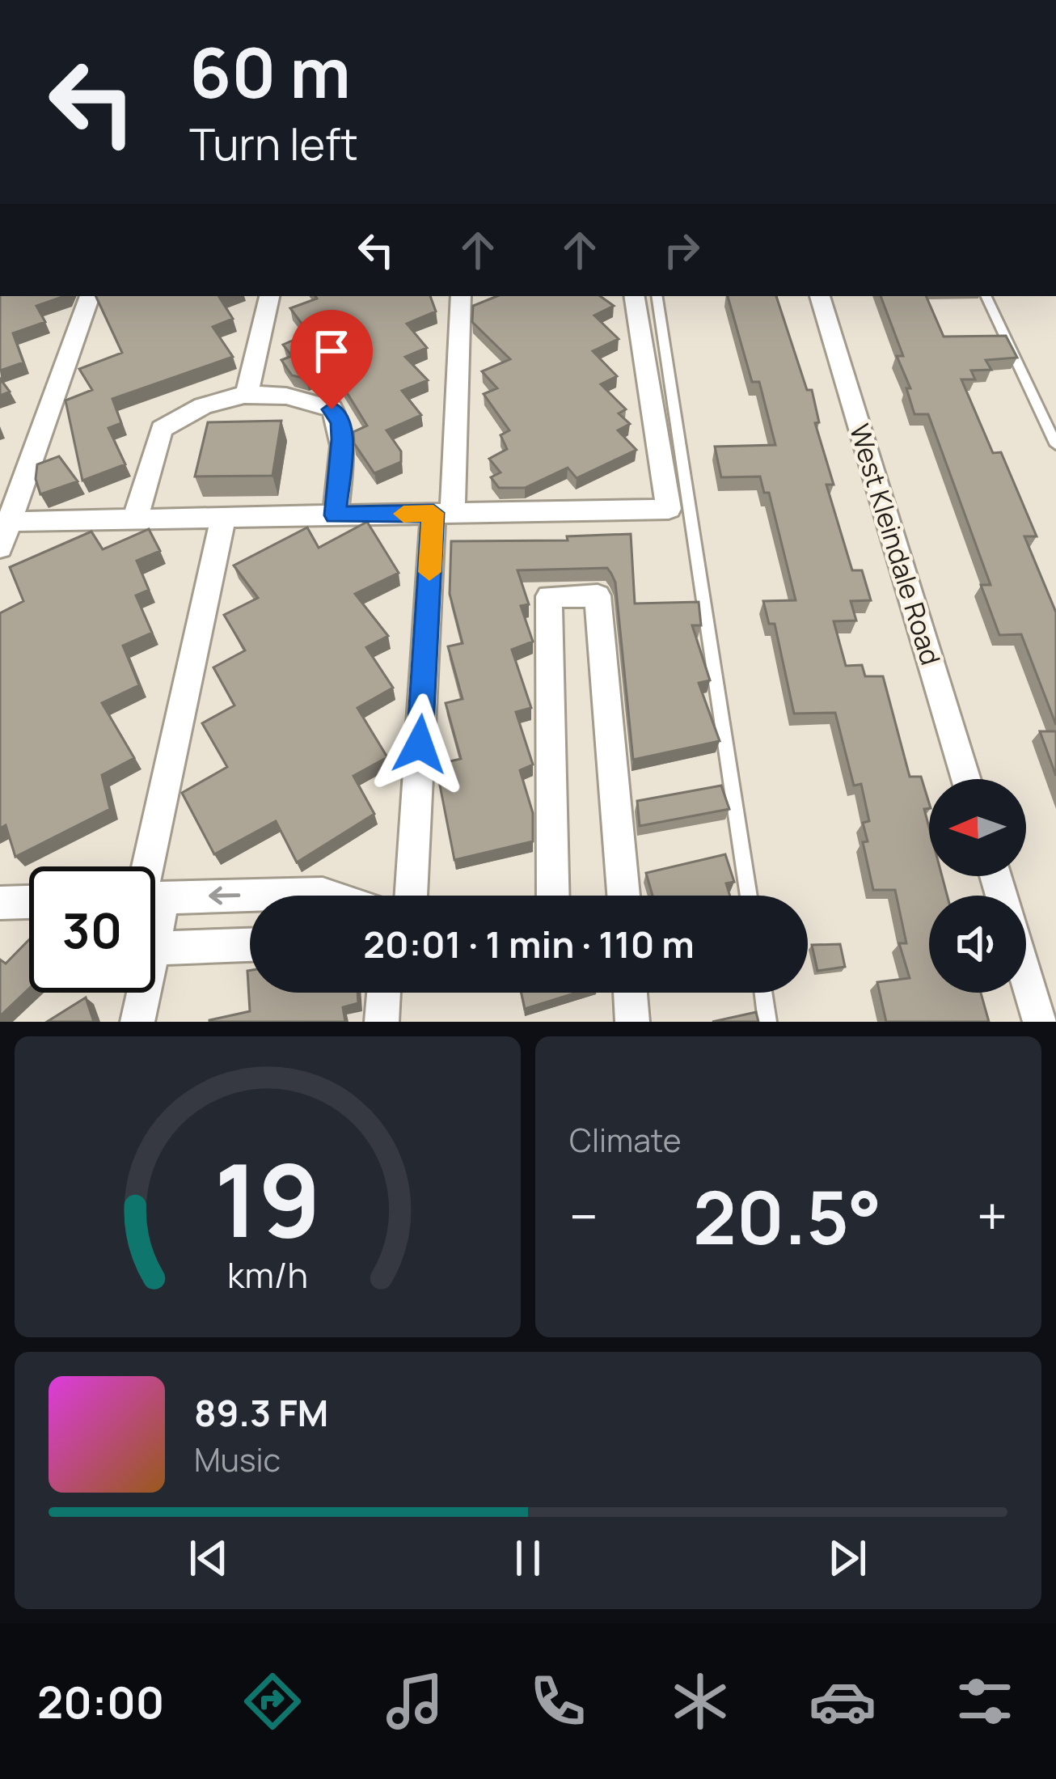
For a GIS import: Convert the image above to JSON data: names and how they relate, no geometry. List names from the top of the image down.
{
  "streets": {
    "street": ["West Kleindale Road"]
  },
  "north": "left",
  "page": {
    "turn": ["60 m", "Turn left"],
    "limit": "30",
    "trip": "20:01 · 1 min · 110 m",
    "tile": "Climate",
    "heat": ["−", "20.5°", "+"],
    "song": ["89.3 FM", "Music"],
    "tabs": "20:00",
    "gauge": ["19", "km/h"]
  }
}
